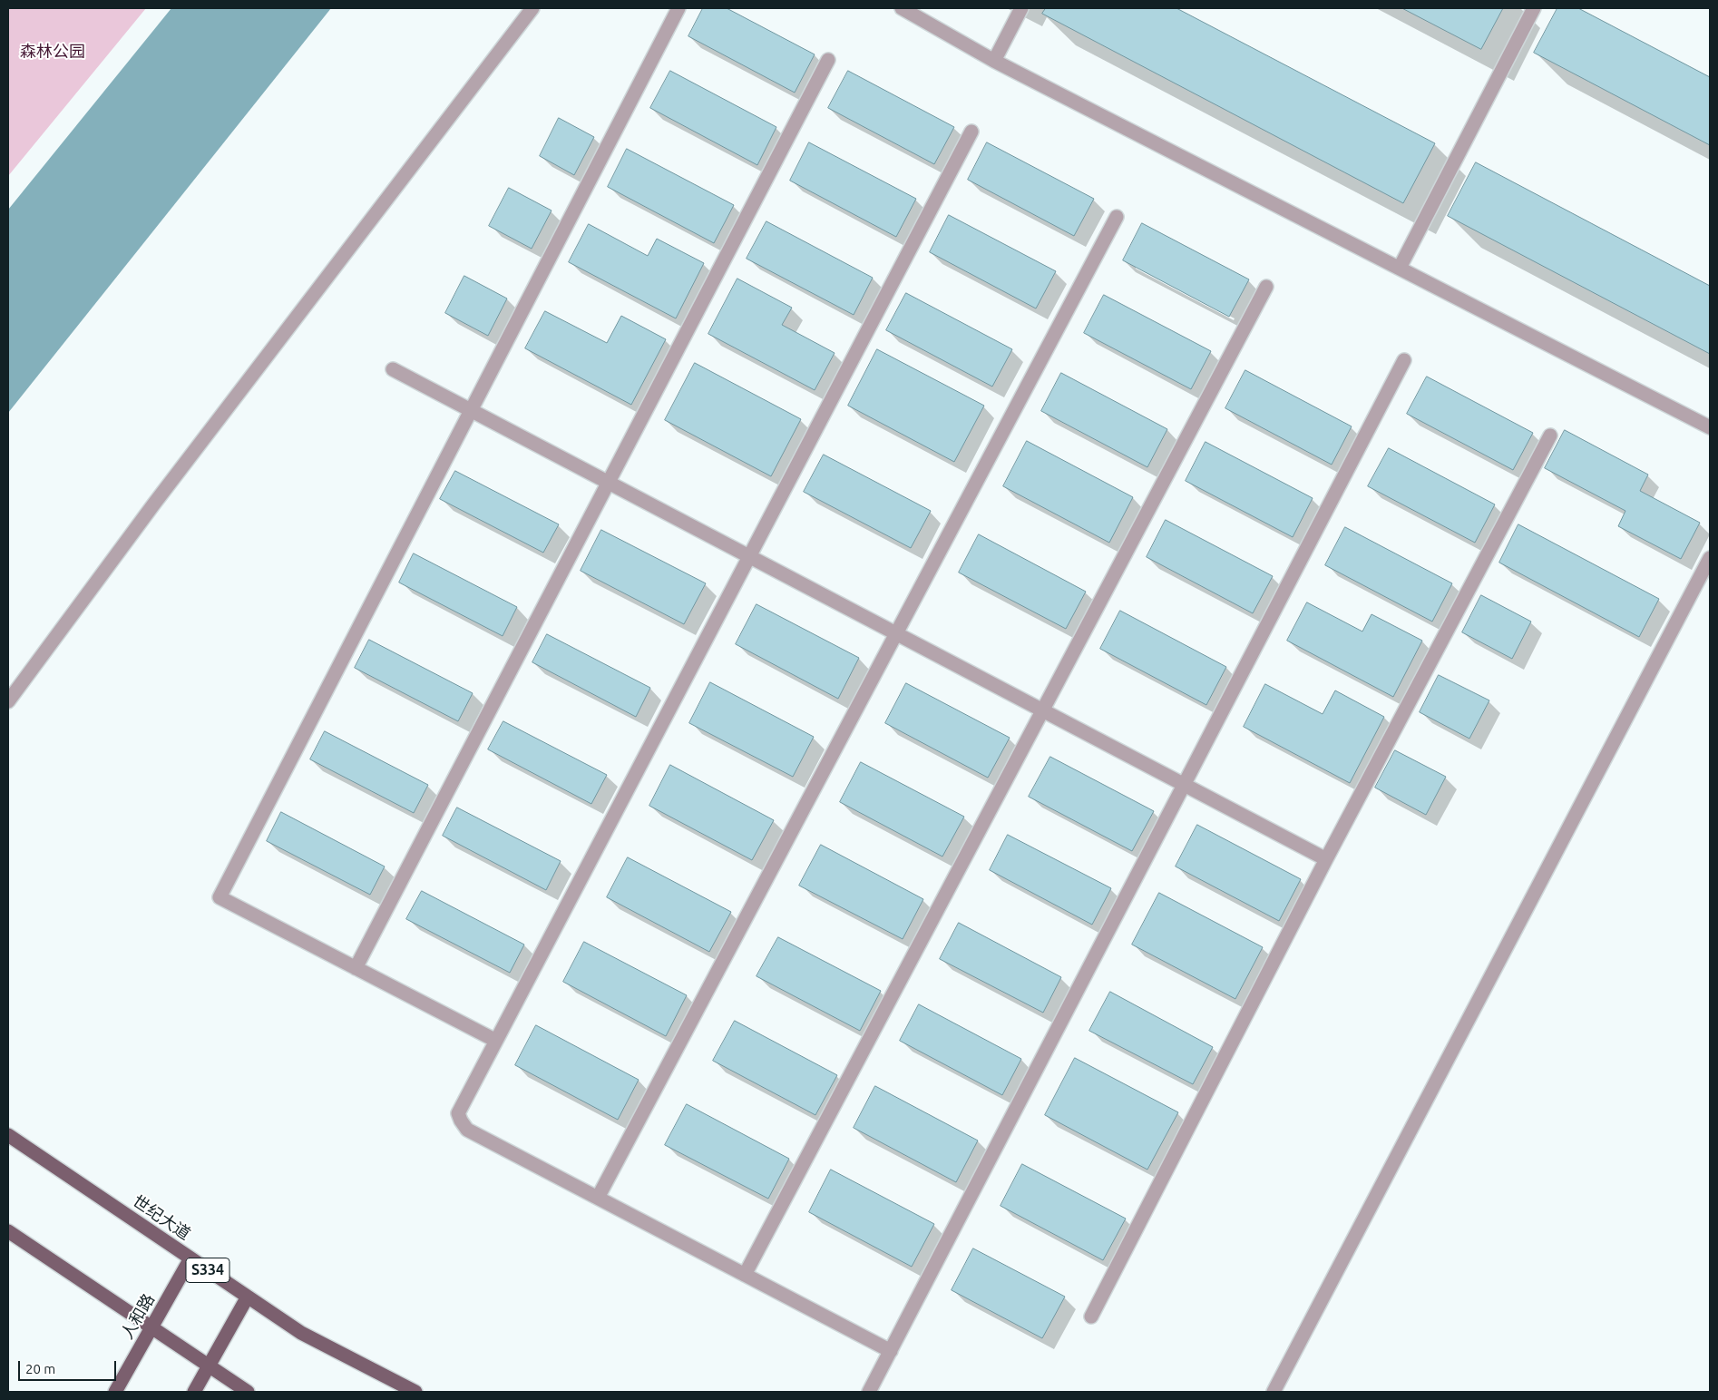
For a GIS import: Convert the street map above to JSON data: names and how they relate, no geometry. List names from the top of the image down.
{
  "streets": {
    "main road": ["世纪大道", "S334", "人和路"]
  },
  "crossings": [
    ["世纪大道", "人和路"]
  ],
  "parks": ["森林公园"],
  "scale_bar": "20 m"
}
